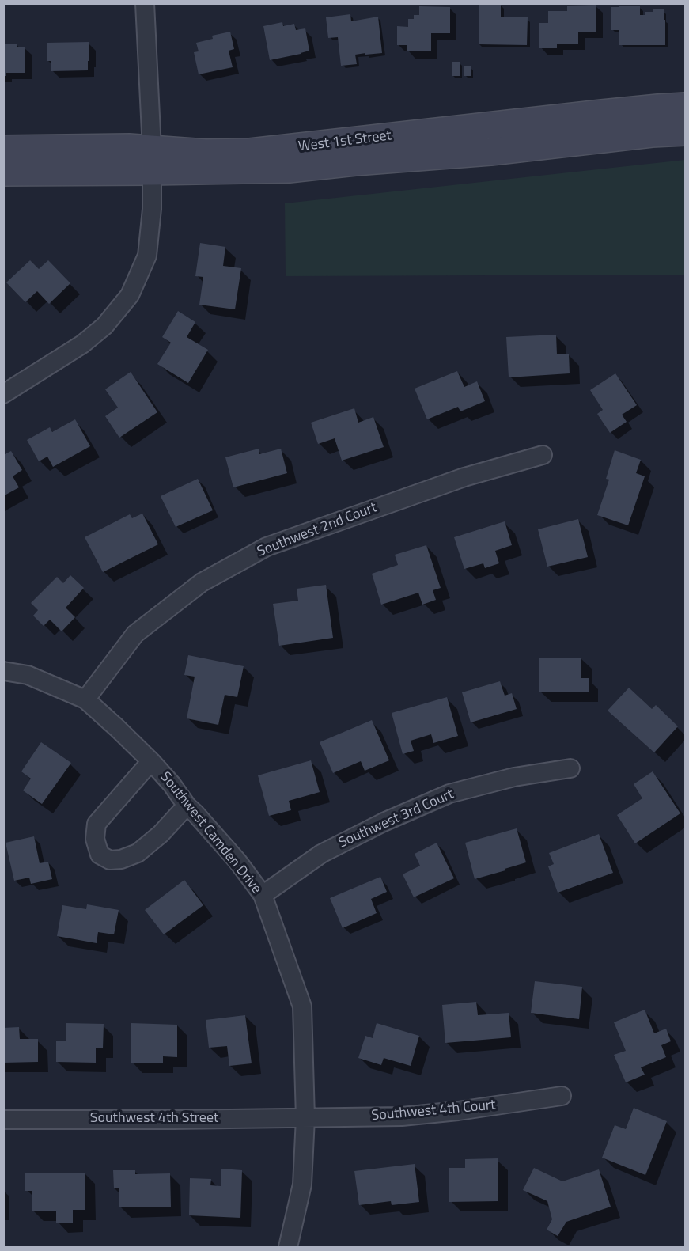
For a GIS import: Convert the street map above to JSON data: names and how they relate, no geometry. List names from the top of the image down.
{
  "streets": {
    "main road": ["West 1st Street"],
    "street": [
      "Southwest 2nd Court",
      "Southwest 3rd Court",
      "Southwest Camden Drive",
      "Southwest 4th Court",
      "Southwest 4th Street"
    ]
  },
  "crossings": [
    ["Southwest 2nd Court", "Southwest Camden Drive"],
    ["Southwest 3rd Court", "Southwest Camden Drive"],
    ["Southwest Camden Drive", "Southwest 4th Court"],
    ["Southwest Camden Drive", "Southwest 4th Street"],
    ["Southwest 4th Court", "Southwest 4th Street"]
  ]
}
